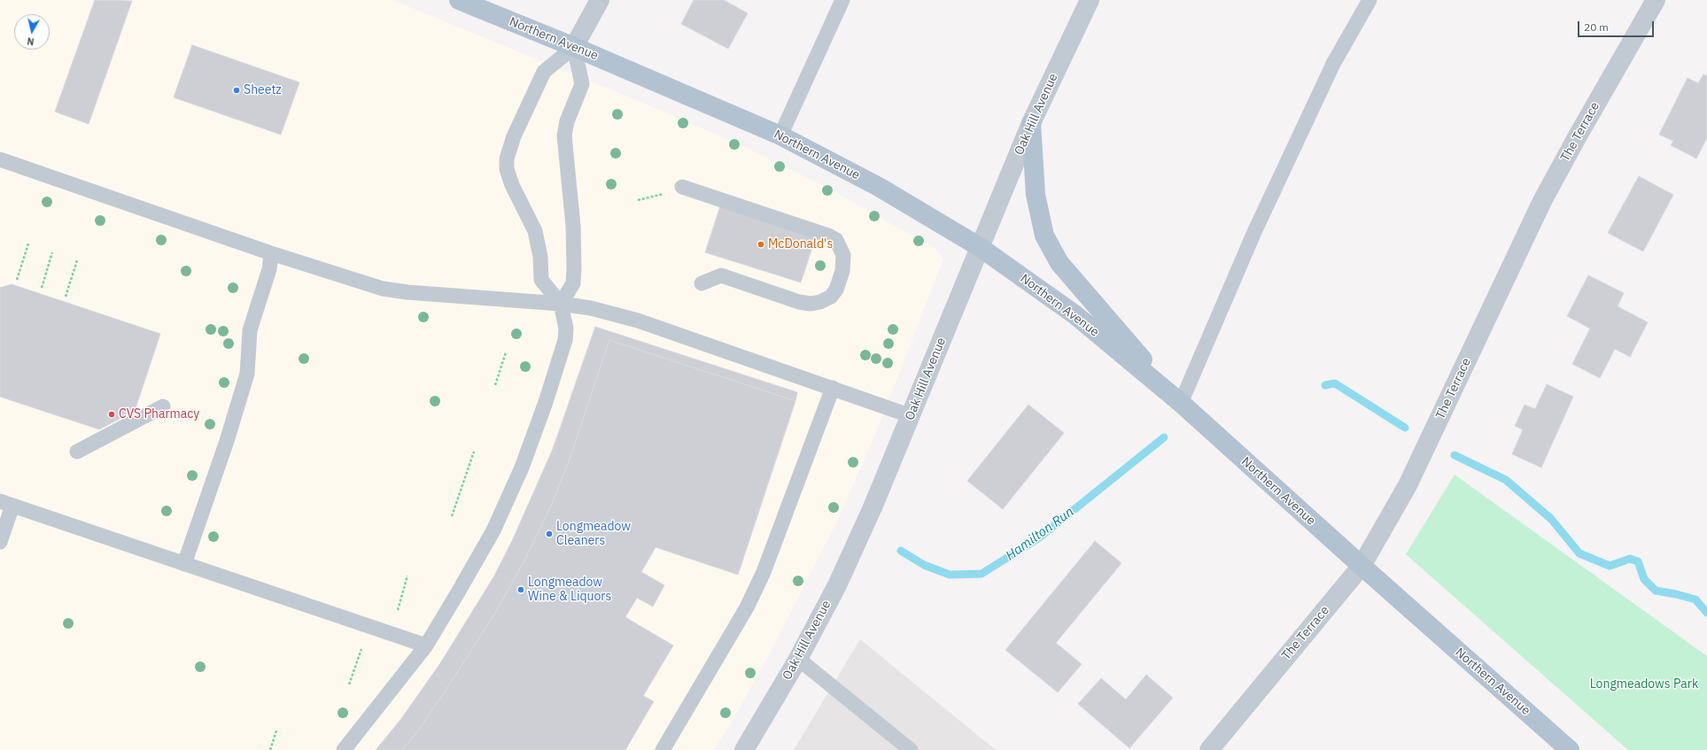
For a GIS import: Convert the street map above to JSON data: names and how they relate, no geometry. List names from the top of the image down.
{
  "streets": {
    "main road": ["Northern Avenue"],
    "street": ["Oak Hill Avenue", "The Terrace"]
  },
  "crossings": [
    ["Northern Avenue", "Oak Hill Avenue"],
    ["Northern Avenue", "The Terrace"]
  ],
  "water": ["Hamilton Run"],
  "parks": ["Longmeadows Park"],
  "places": [
    "Sheetz",
    "McDonald's",
    "CVS Pharmacy",
    "Longmeadow Cleaners",
    "Longmeadow Wine & Liquors"
  ],
  "scale_bar": "20 m",
  "north": "bottom"
}
